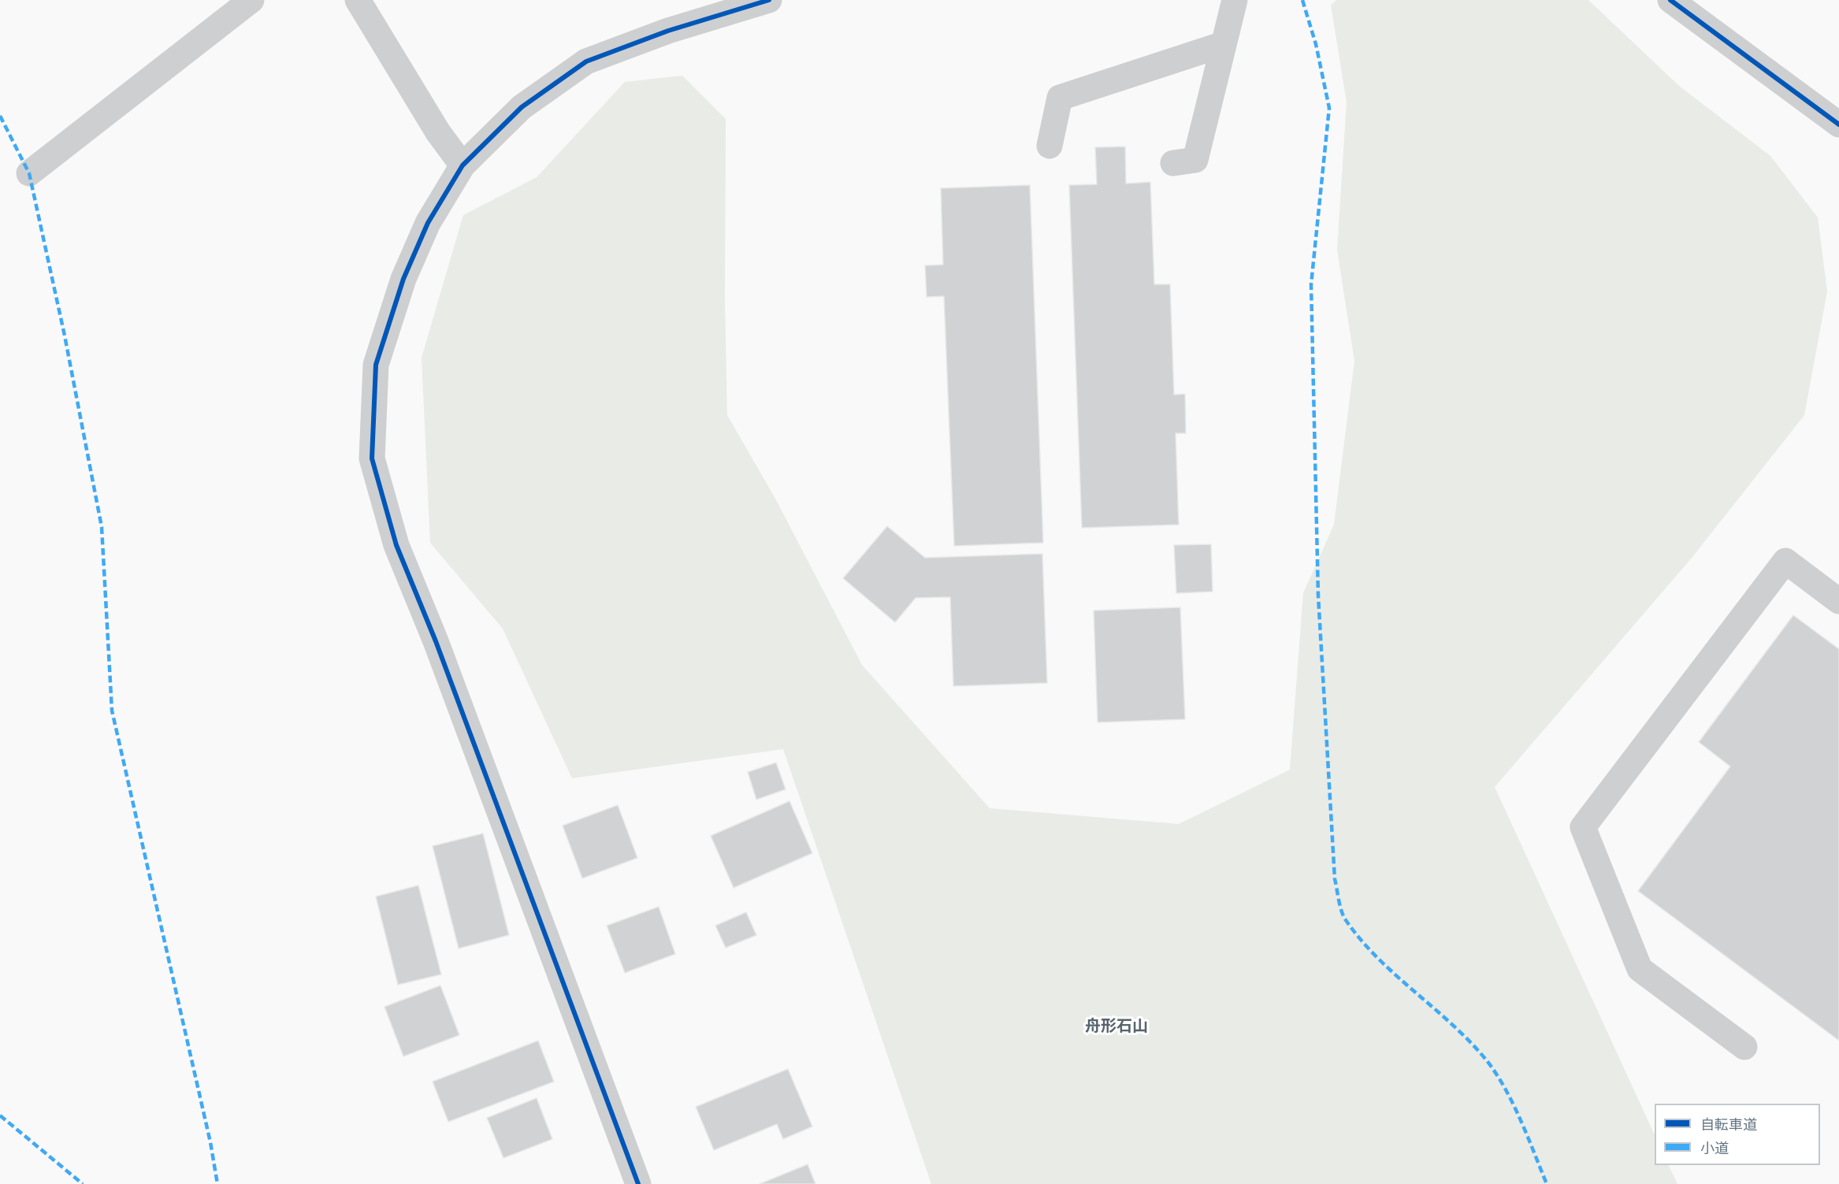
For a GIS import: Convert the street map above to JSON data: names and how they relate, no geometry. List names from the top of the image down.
{
  "districts": ["舟形石山"],
  "legend": ["自転車道", "小道"]
}
